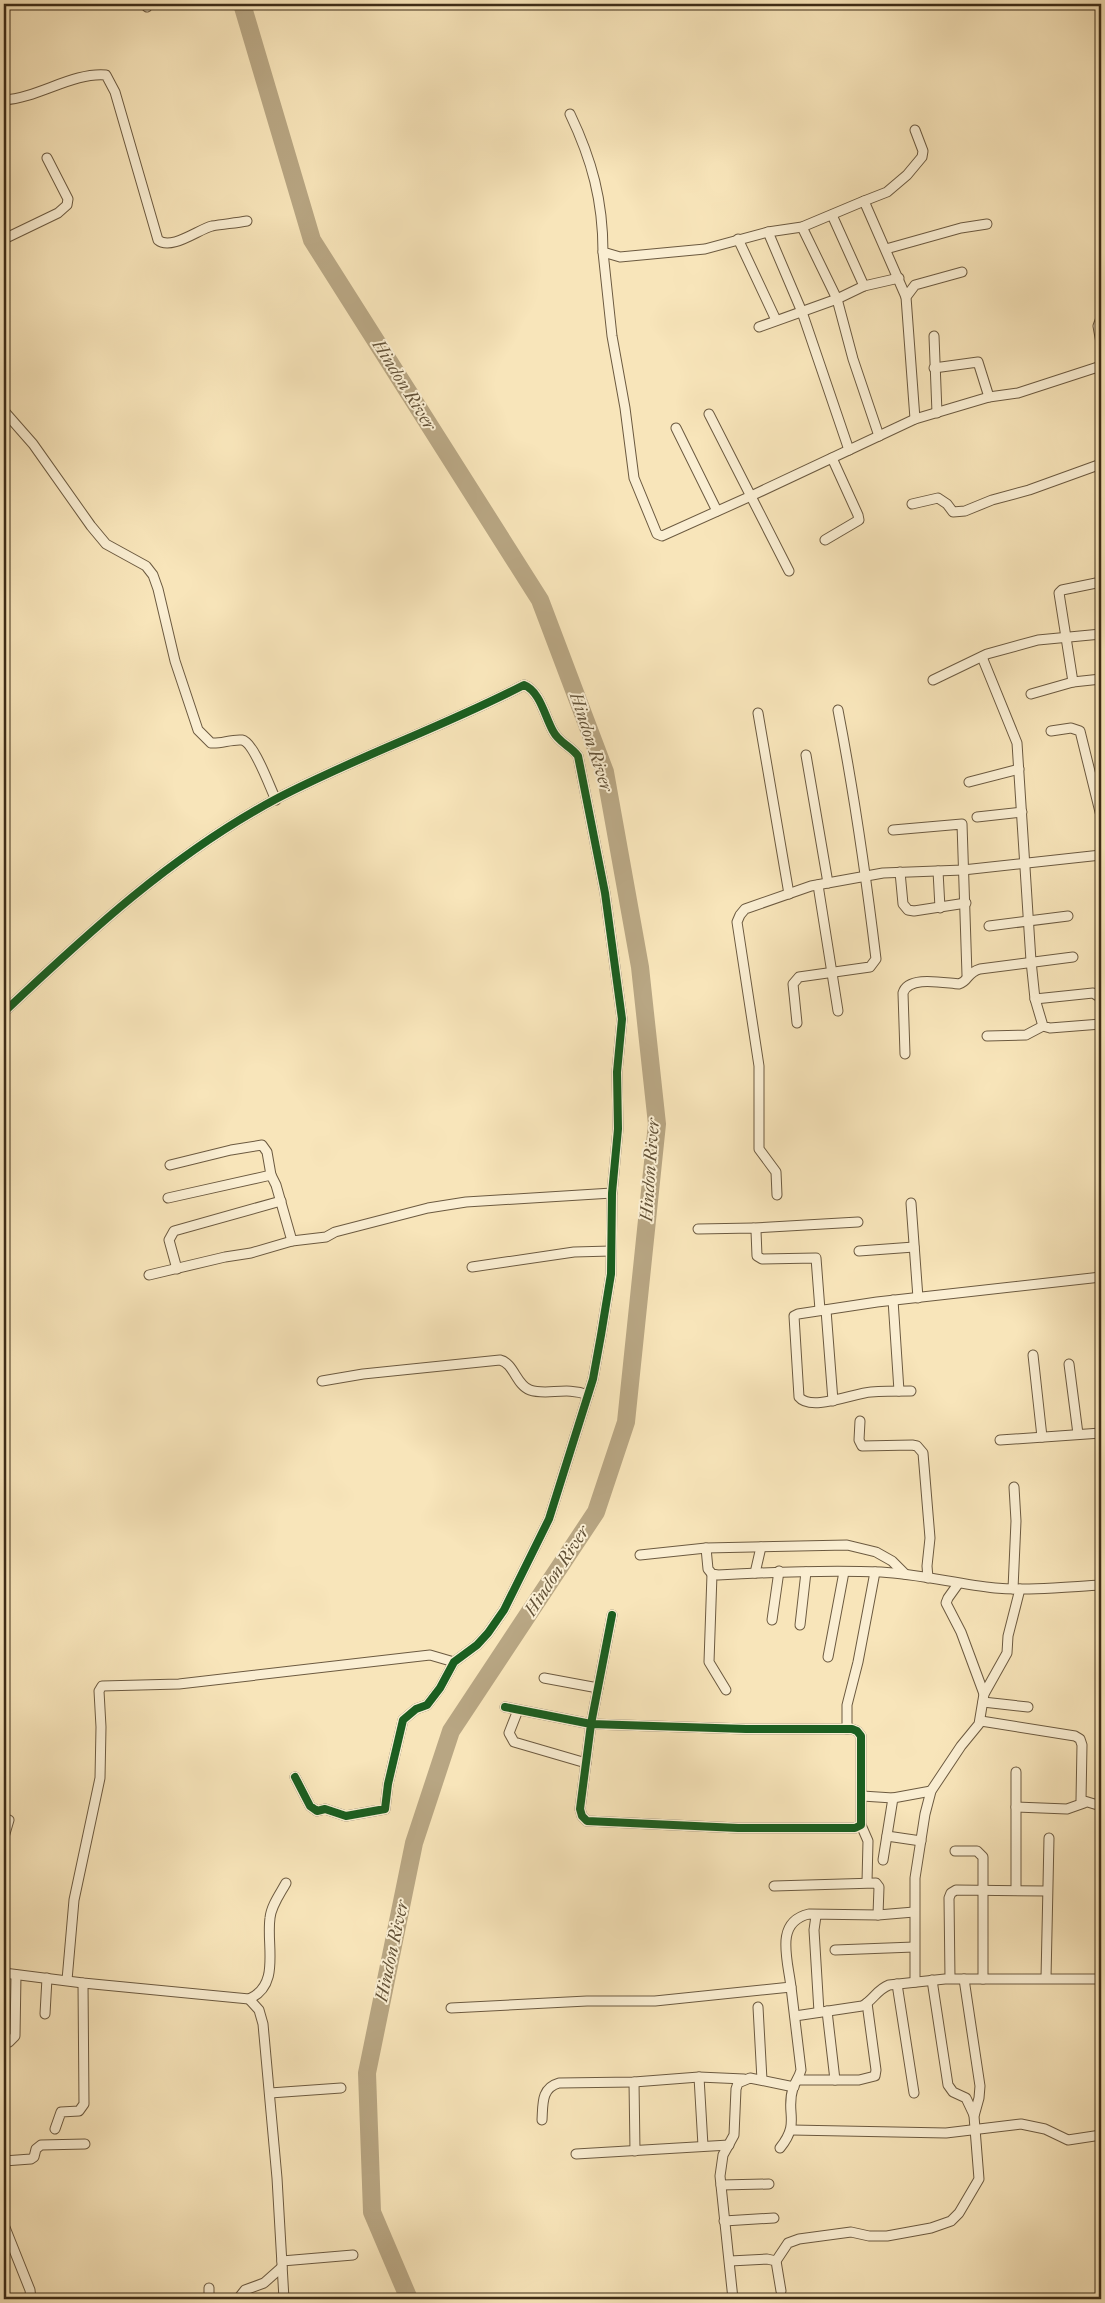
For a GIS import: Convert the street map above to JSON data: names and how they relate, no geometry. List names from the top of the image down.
{
  "water": ["Hindon River"]
}
